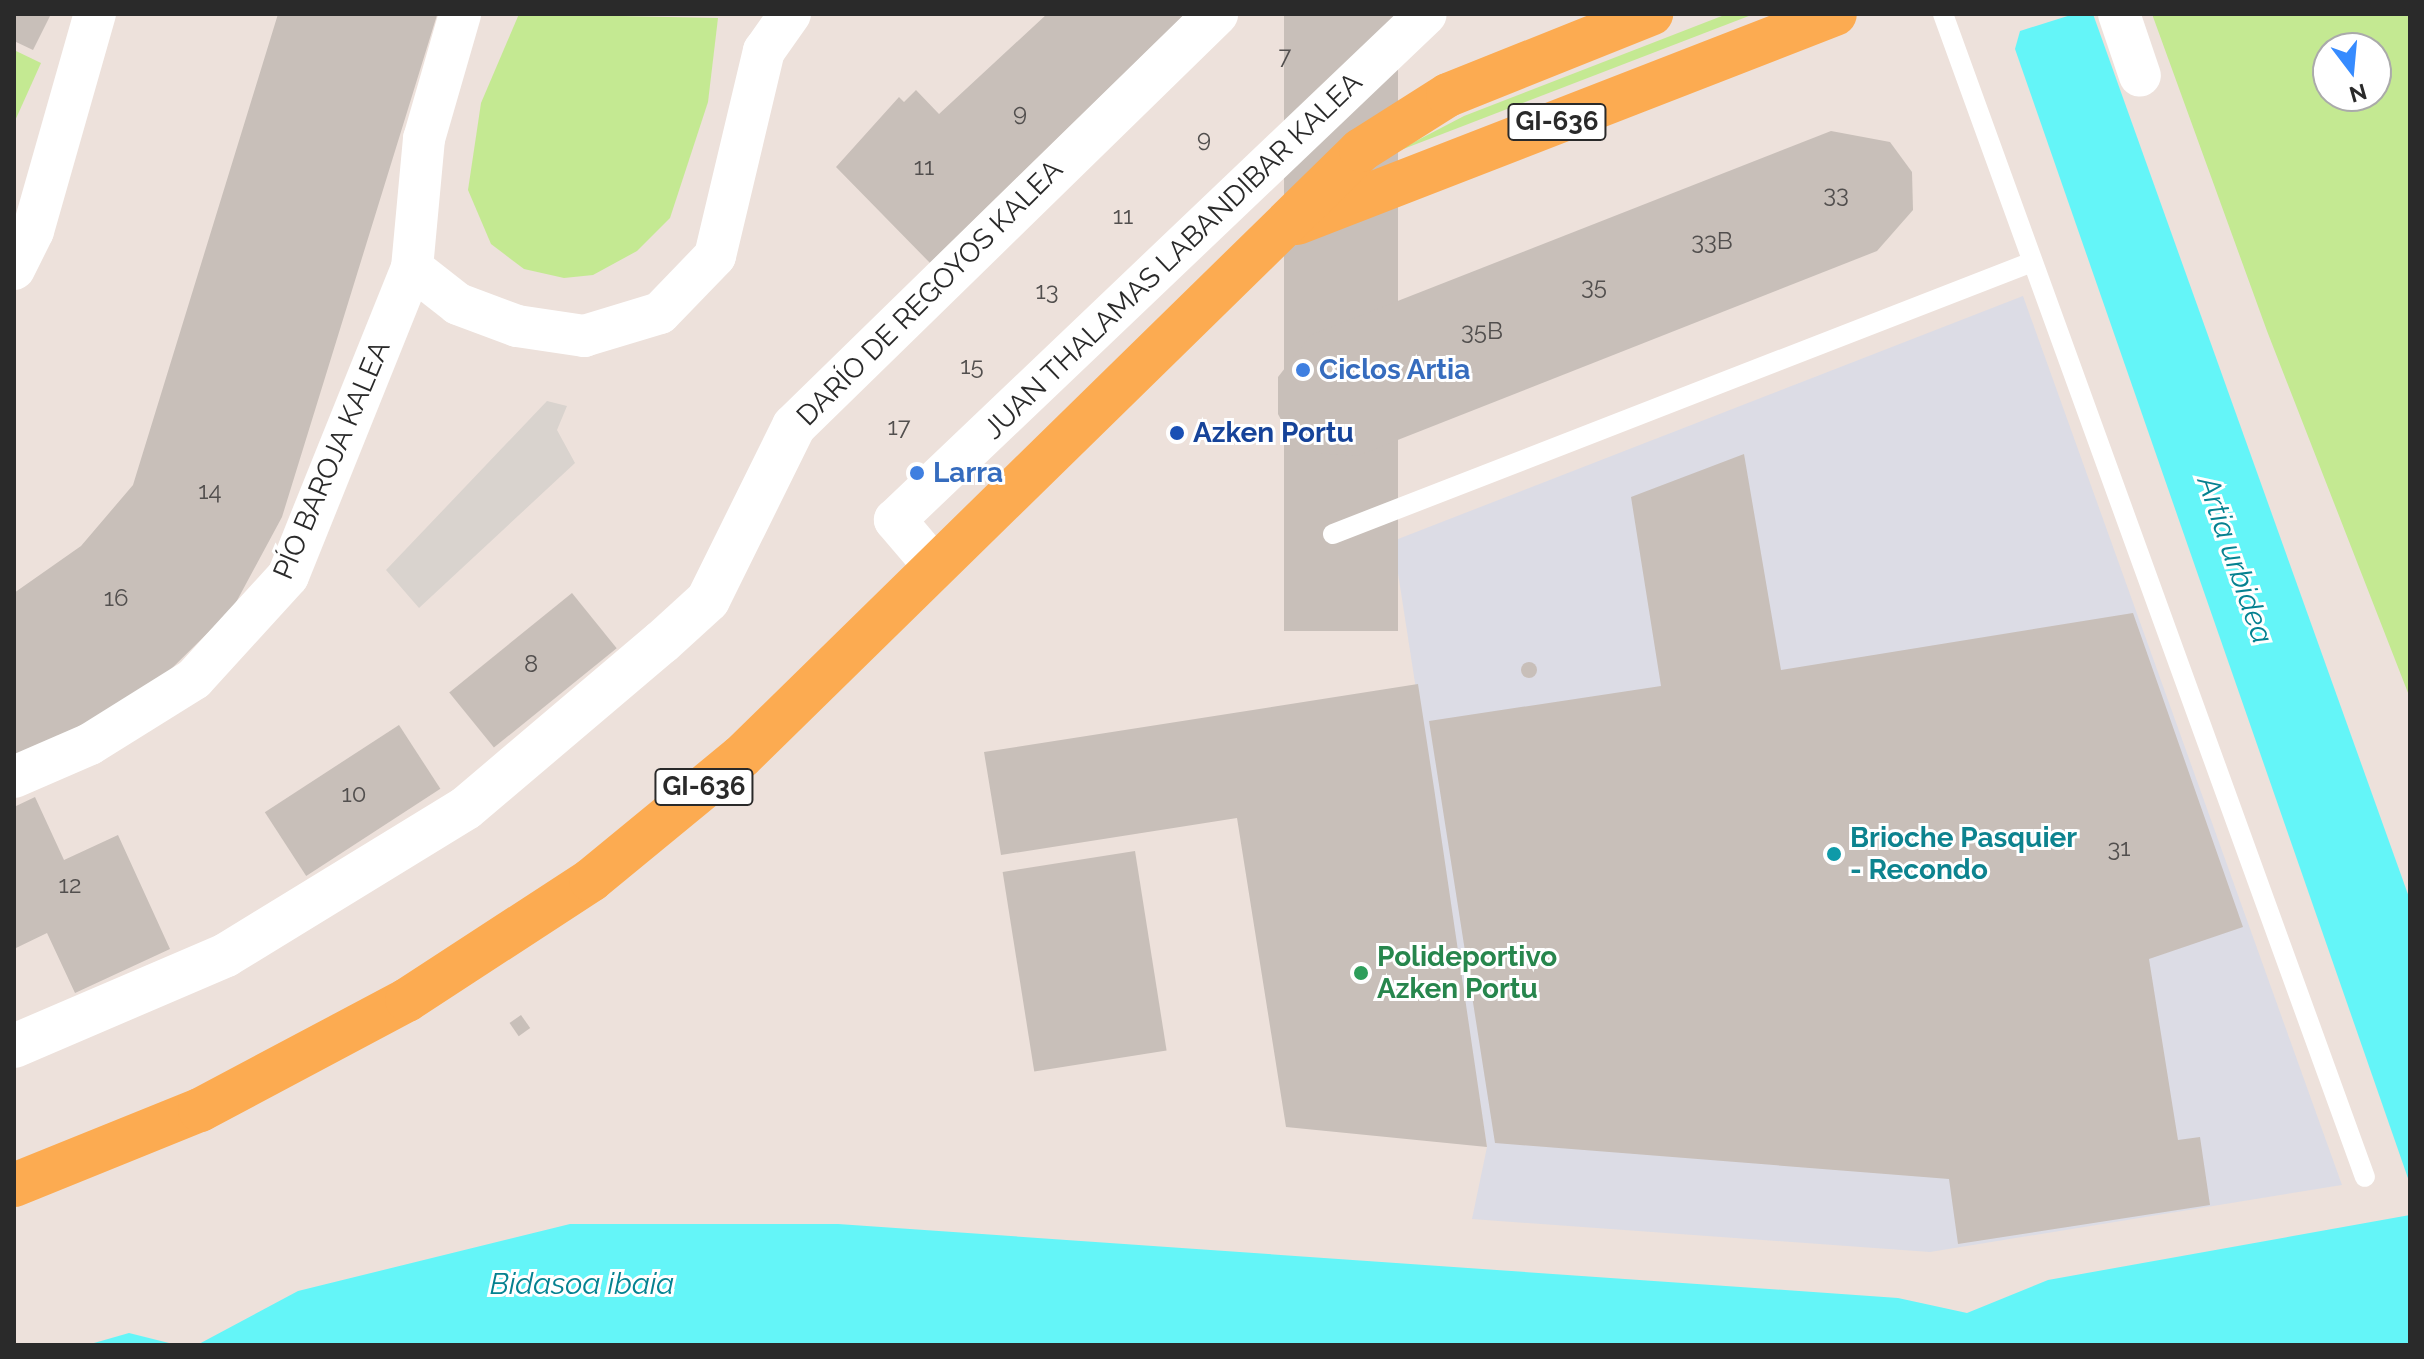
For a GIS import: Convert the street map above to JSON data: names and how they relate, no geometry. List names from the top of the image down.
{
  "streets": {
    "main road": ["GI-636", "JUAN THALAMAS LABANDIBAR KALEA"],
    "street": ["DARÍO DE REGOYOS KALEA", "PÍO BAROJA KALEA"]
  },
  "water": ["Artia urbidea", "Bidasoa ibaia"],
  "places": [
    "Ciclos Artia",
    "Azken Portu",
    "Larra",
    "Brioche Pasquier - Recondo",
    "Polideportivo Azken Portu"
  ],
  "house_numbers": [
    "7",
    "9",
    "9",
    "11",
    "33",
    "11",
    "33B",
    "35",
    "13",
    "35B",
    "15",
    "17",
    "14",
    "16",
    "8",
    "10",
    "31",
    "12"
  ],
  "north": "bottom"
}
